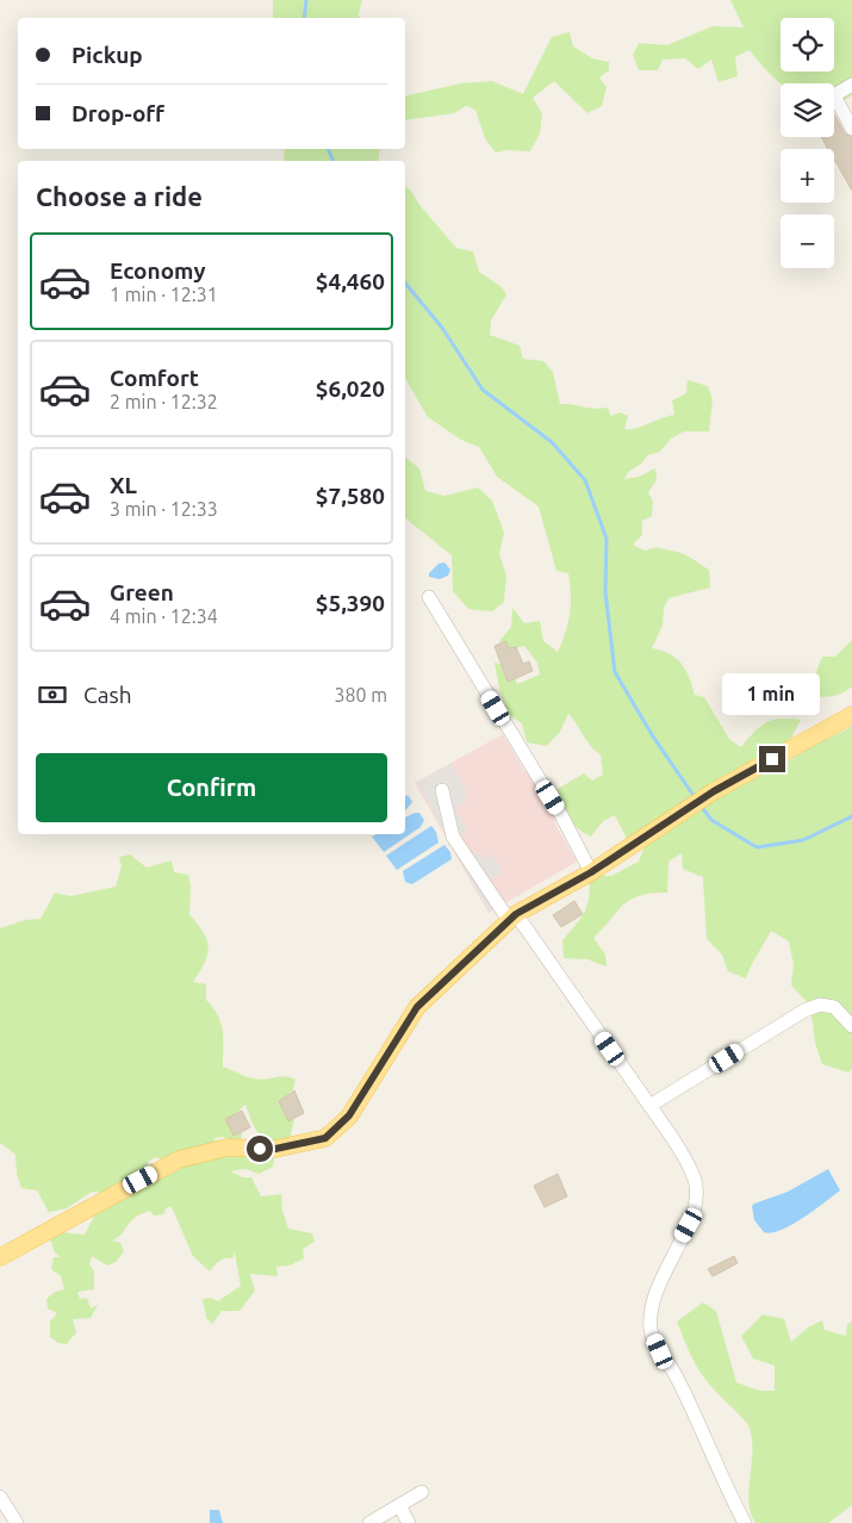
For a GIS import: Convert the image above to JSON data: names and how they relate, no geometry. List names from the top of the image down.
{
  "page": {
    "map_buttons": ["+", "−"],
    "banner": ["Pickup", "Drop-off"],
    "heading": "Choose a ride",
    "list": [
      {
        "name": "Economy",
        "note": "1 min · 12:31",
        "value": "$4,460"
      },
      {
        "name": "Comfort",
        "note": "2 min · 12:32",
        "value": "$6,020"
      },
      {
        "name": "XL",
        "note": "3 min · 12:33",
        "value": "$7,580"
      },
      {
        "name": "Green",
        "note": "4 min · 12:34",
        "value": "$5,390"
      }
    ],
    "pay": ["Cash", "380 m"],
    "bubble": "1 min",
    "buttons": "Confirm"
  }
}
